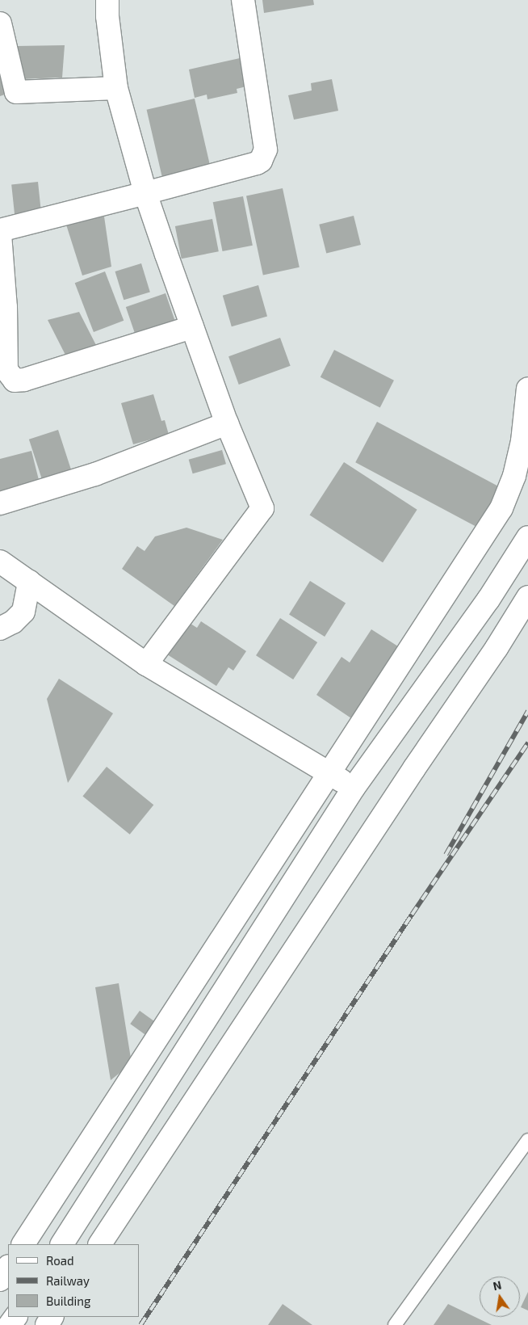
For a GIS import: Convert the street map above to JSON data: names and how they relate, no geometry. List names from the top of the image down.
{
  "legend": ["Road", "Railway", "Building"],
  "north": "top"
}
